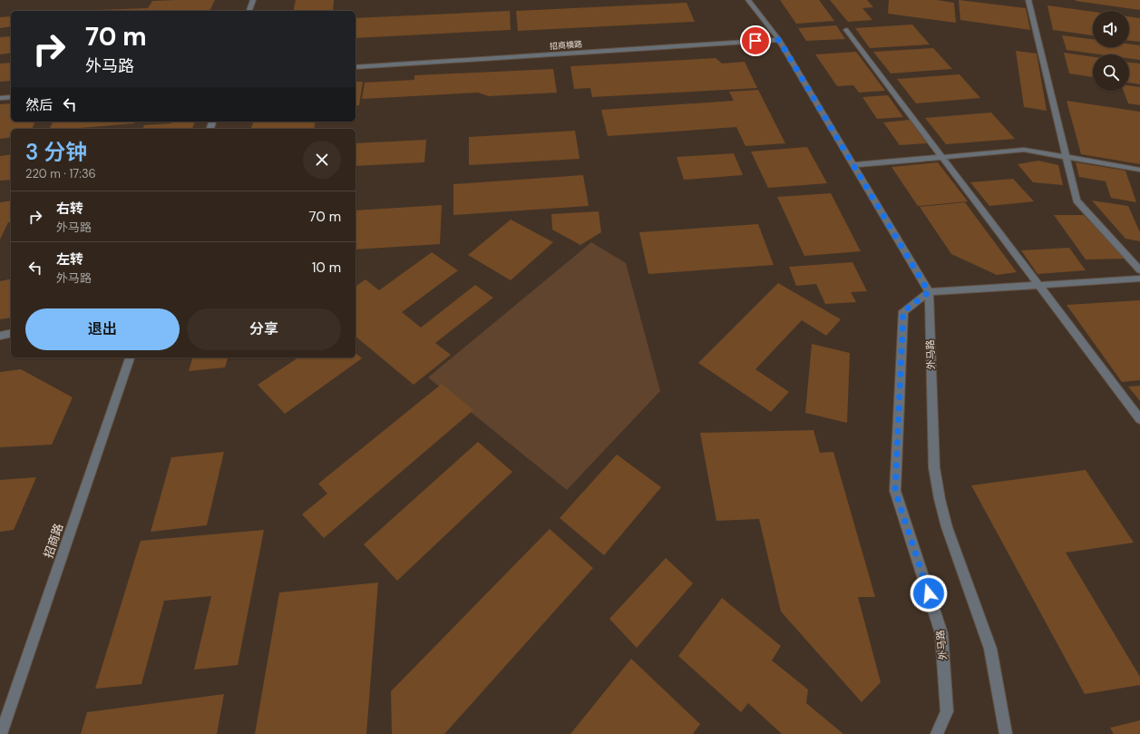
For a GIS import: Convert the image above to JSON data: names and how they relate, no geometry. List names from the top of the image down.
{
  "streets": {
    "street": ["招商横路", "外马路", "招商路"]
  },
  "crossings": [
    ["招商横路", "外马路"]
  ],
  "page": {
    "turn": ["70 m", "外马路"],
    "then": "然后",
    "heading": ["3 分钟", "220 m · 17:36"],
    "list": [
      {
        "name": "右转",
        "note": "外马路",
        "value": "70 m"
      },
      {
        "name": "左转",
        "note": "外马路",
        "value": "10 m"
      }
    ],
    "buttons": ["退出", "分享"]
  }
}
